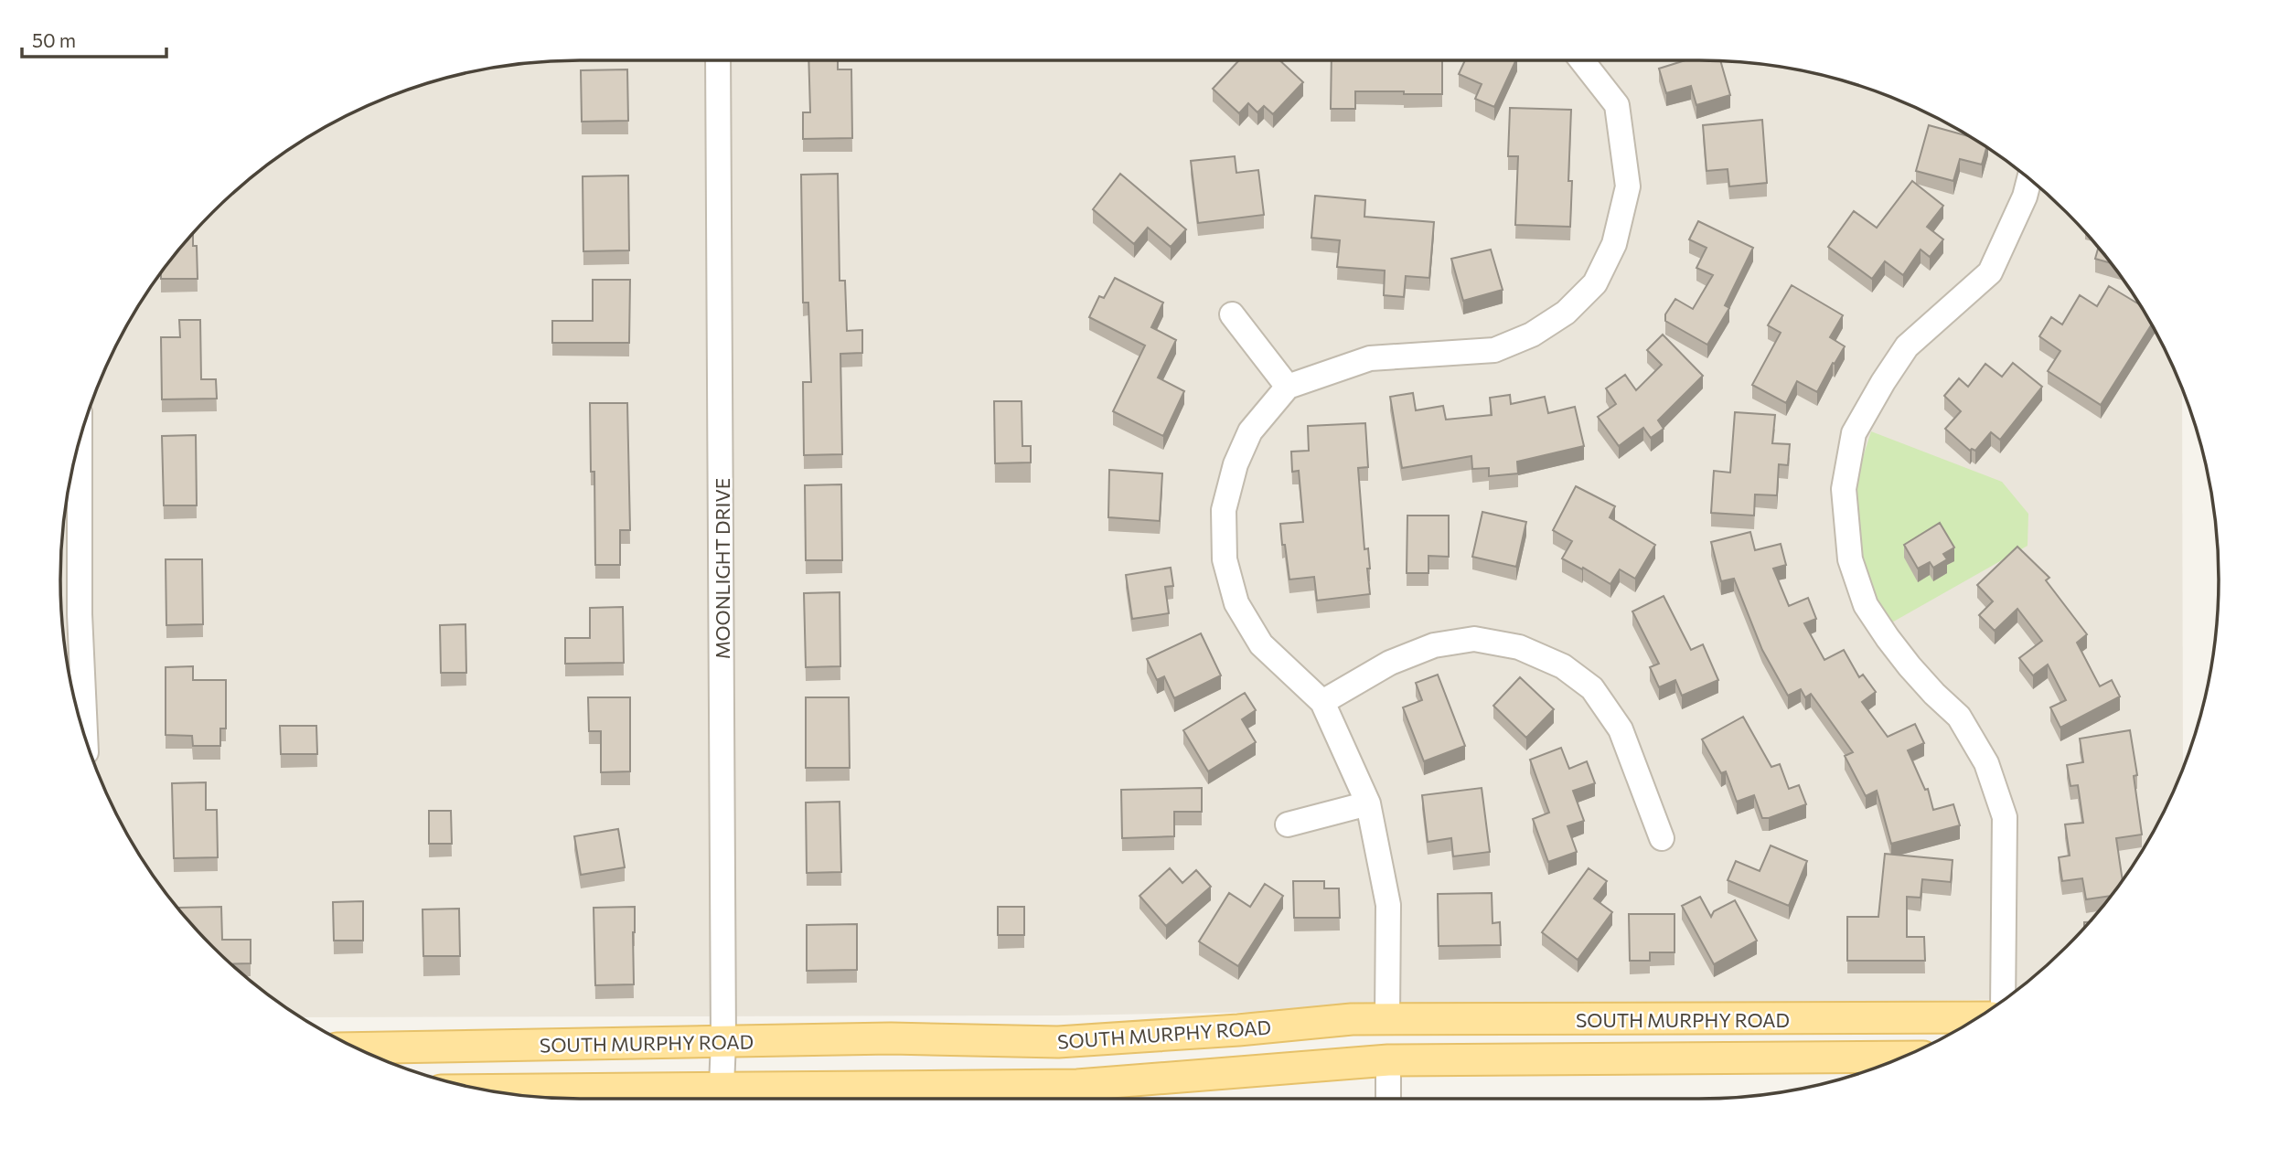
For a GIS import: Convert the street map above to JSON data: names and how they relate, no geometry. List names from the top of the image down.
{
  "streets": {
    "main road": ["SOUTH MURPHY ROAD"],
    "street": ["MOONLIGHT DRIVE"]
  },
  "crossings": [
    ["MOONLIGHT DRIVE", "SOUTH MURPHY ROAD"]
  ],
  "scale_bar": "50 m"
}
